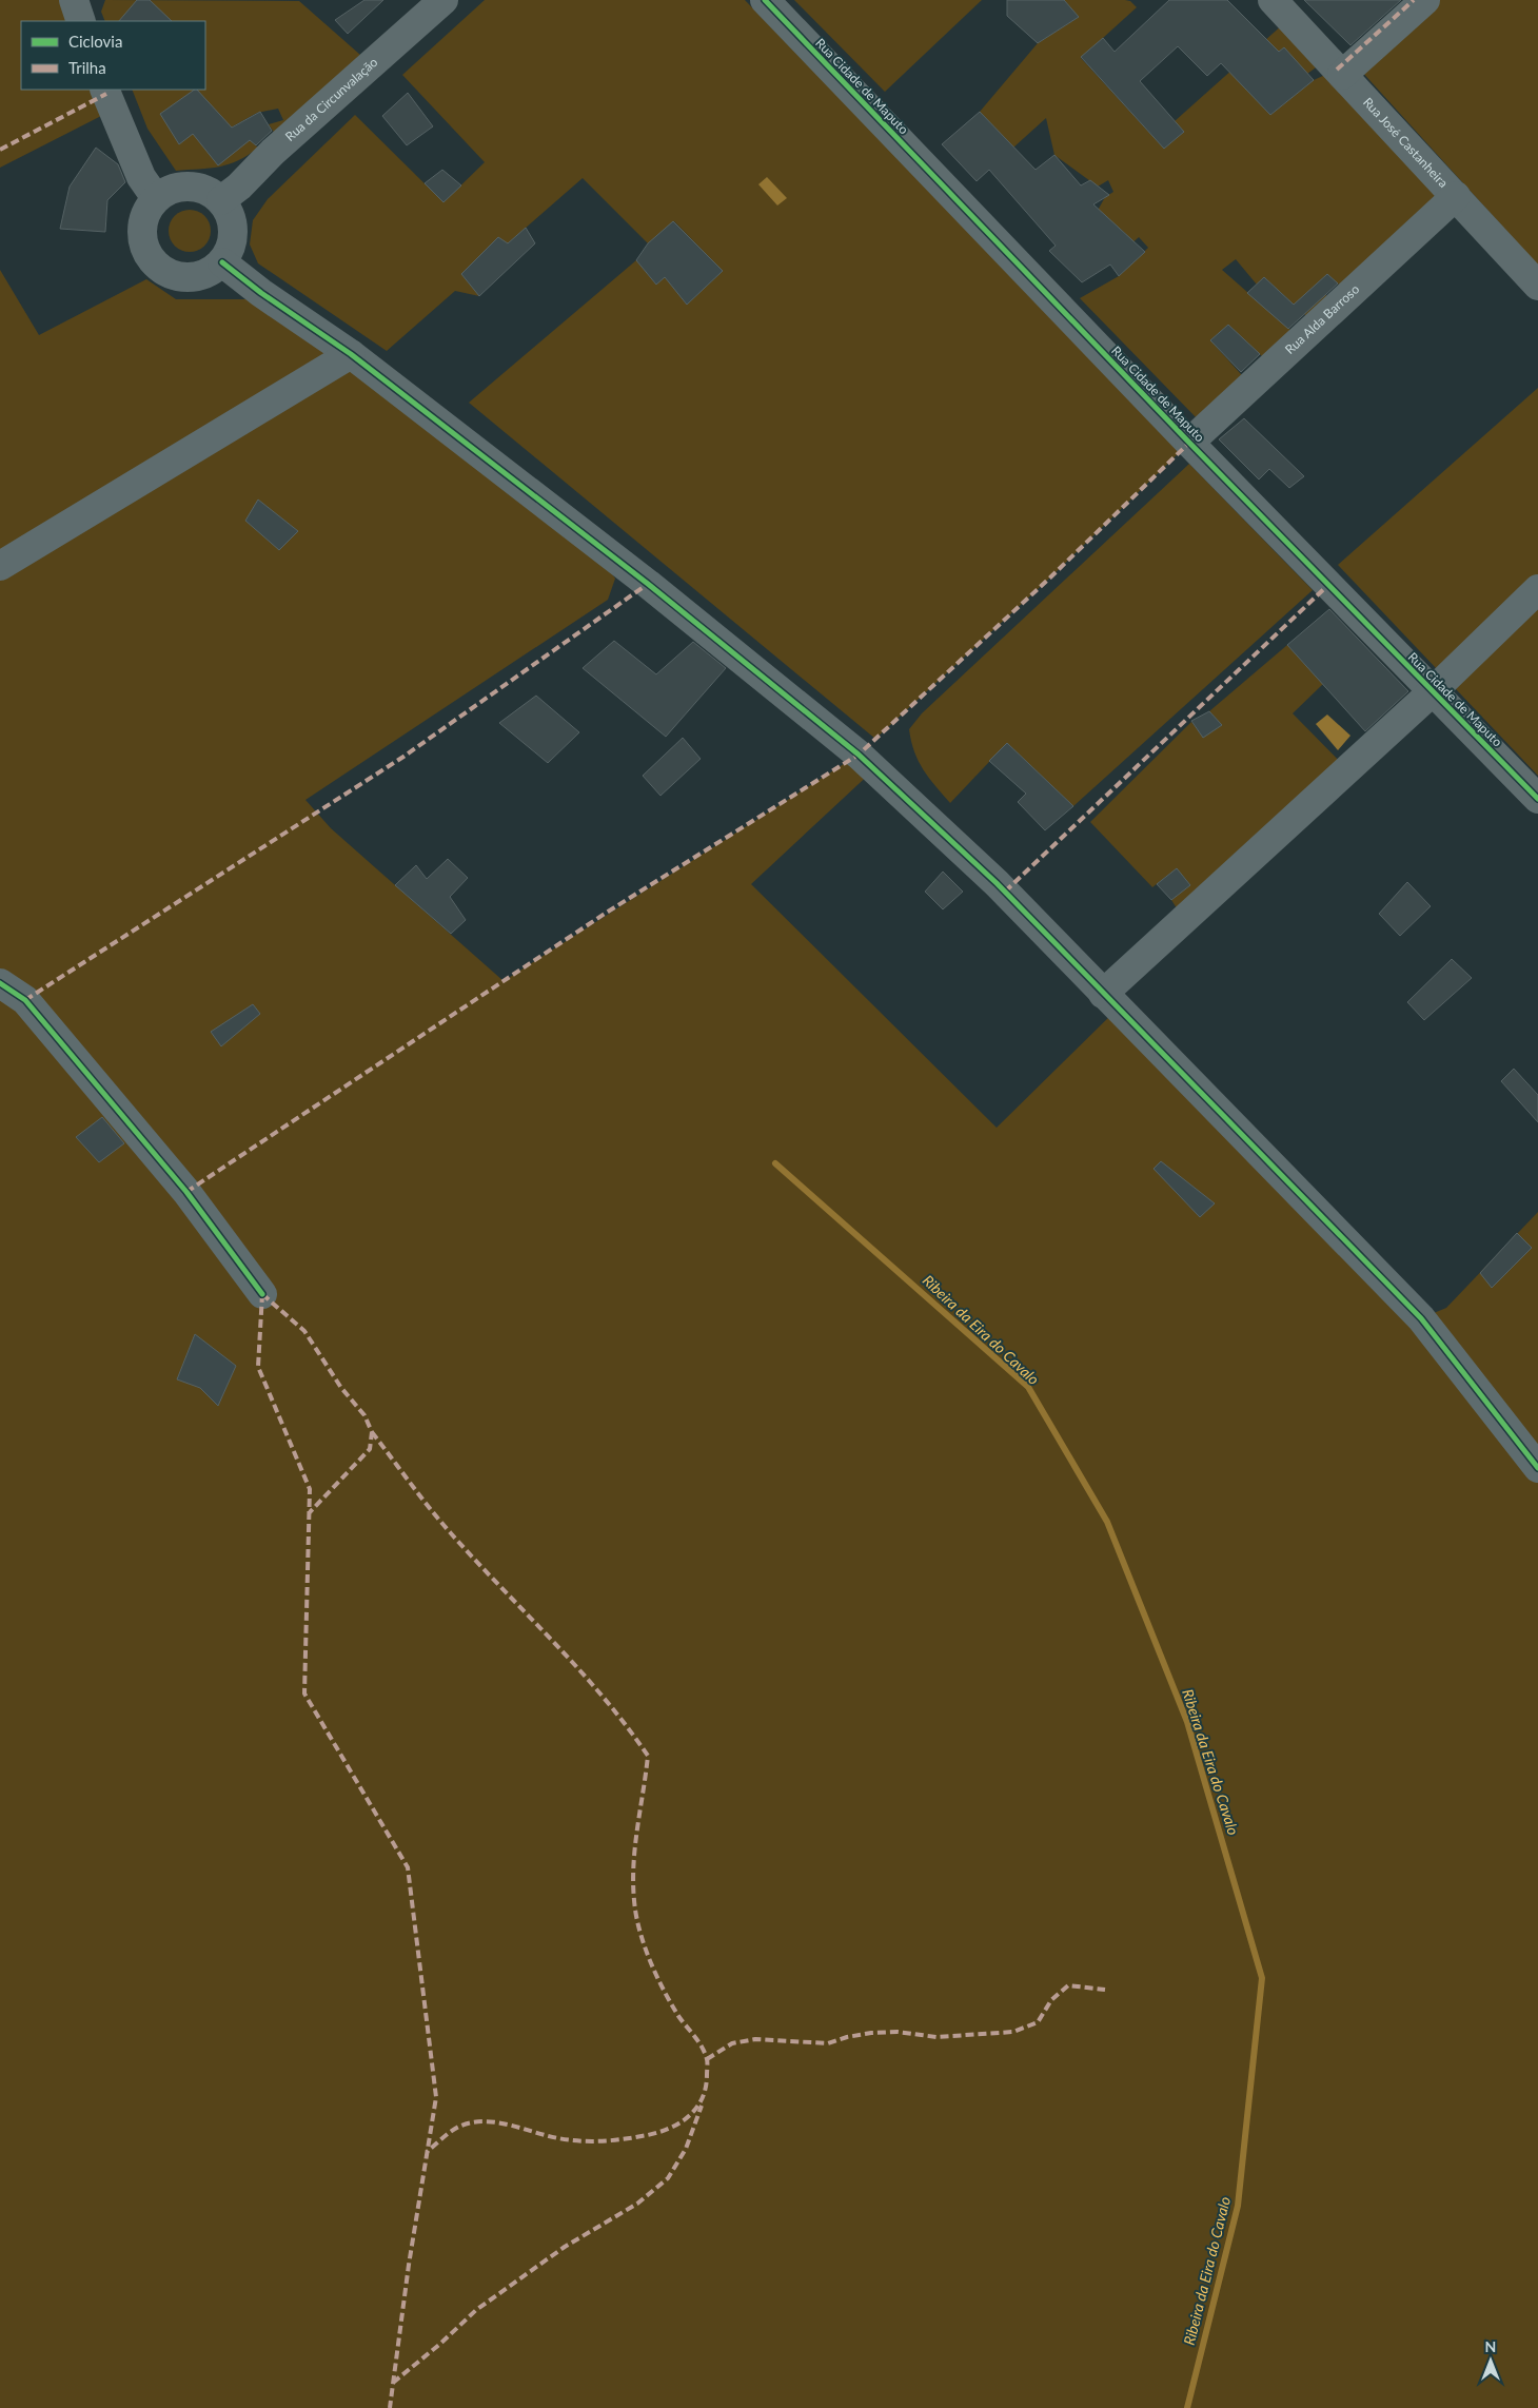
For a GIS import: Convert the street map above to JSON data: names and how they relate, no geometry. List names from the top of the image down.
{
  "streets": {
    "street": [
      "Rua Cidade de Maputo",
      "Rua da Circunvalação",
      "Rua José Castanheira",
      "Rua Alda Barroso"
    ]
  },
  "crossings": [
    ["Rua Cidade de Maputo", "Rua Alda Barroso"],
    ["Rua José Castanheira", "Rua Alda Barroso"]
  ],
  "water": ["Ribeira da Eira do Cavalo"],
  "legend": ["Ciclovia", "Trilha"],
  "north": "top"
}
